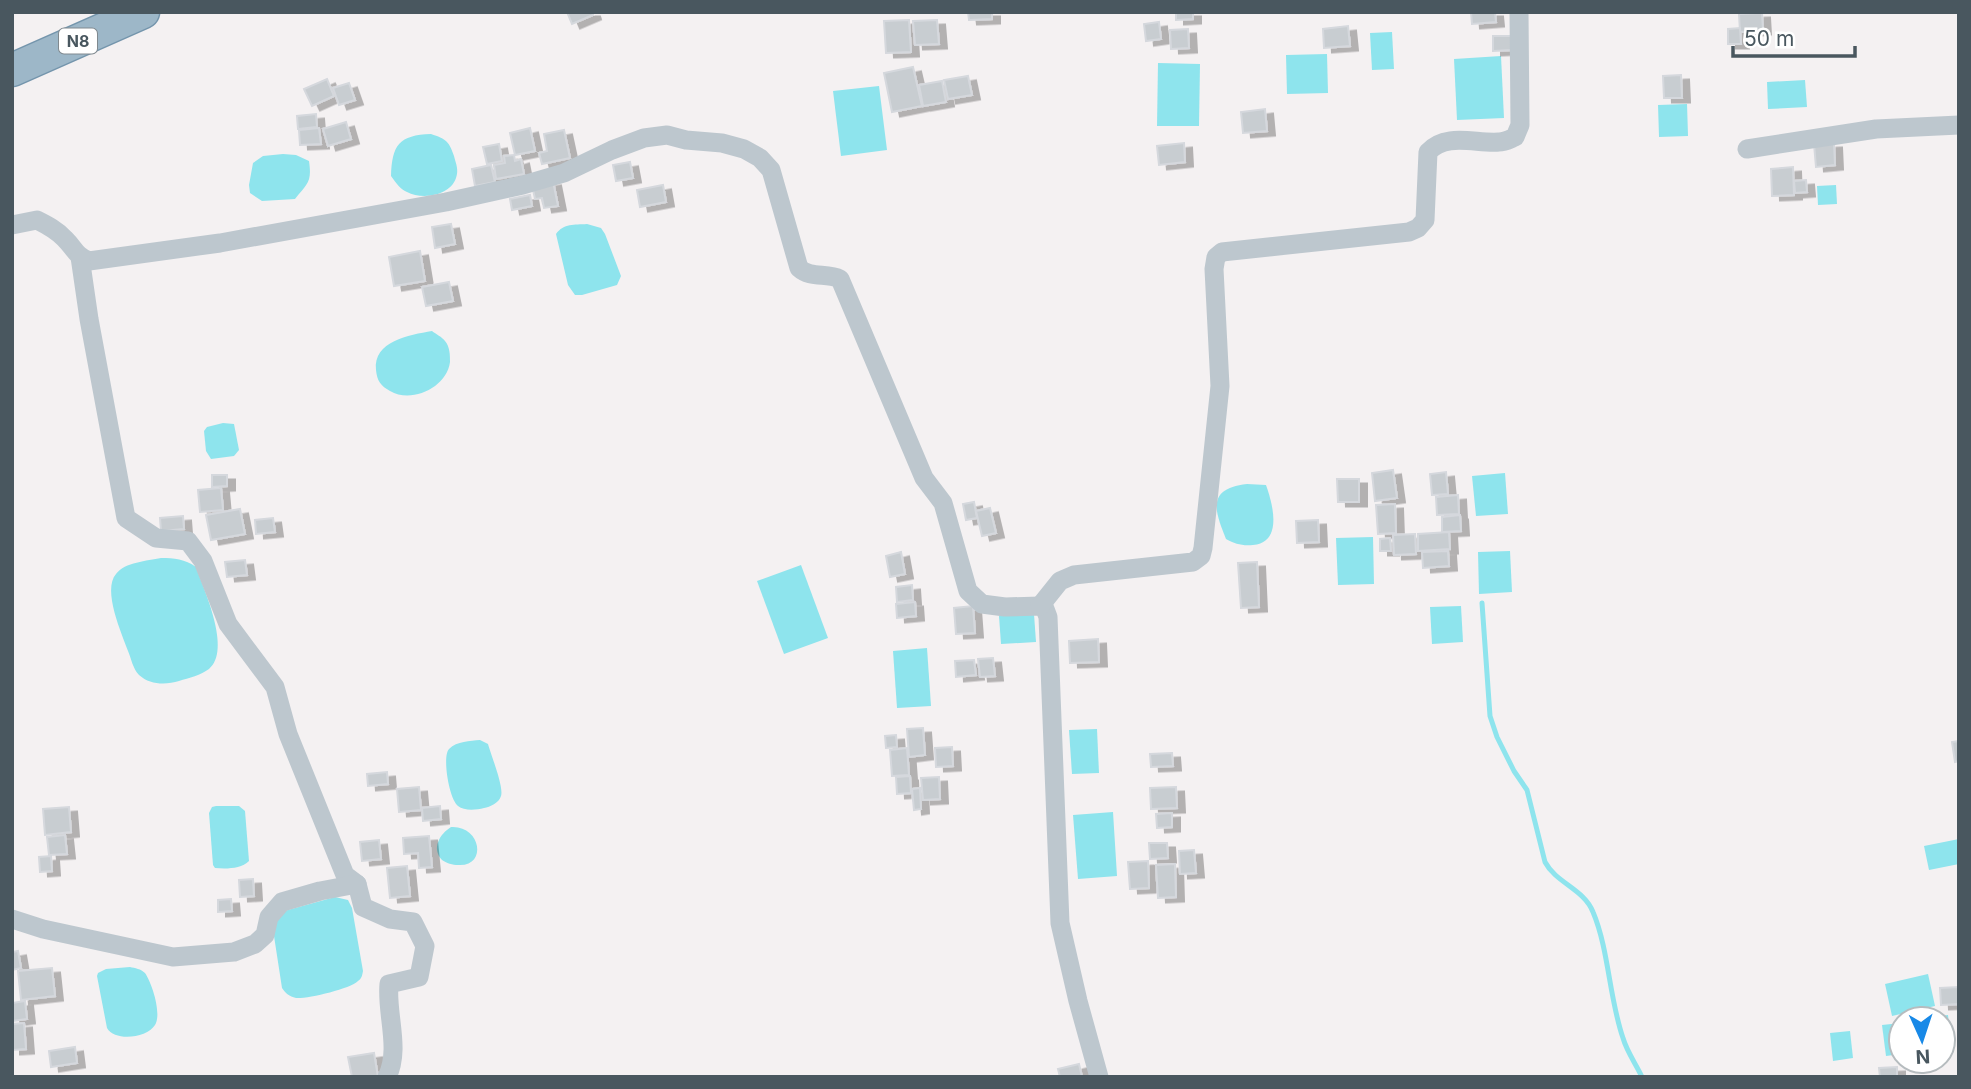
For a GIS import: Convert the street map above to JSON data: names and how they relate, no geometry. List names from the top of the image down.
{
  "streets": {
    "highway": ["N8"]
  },
  "scale_bar": "50 m",
  "north": "bottom"
}
